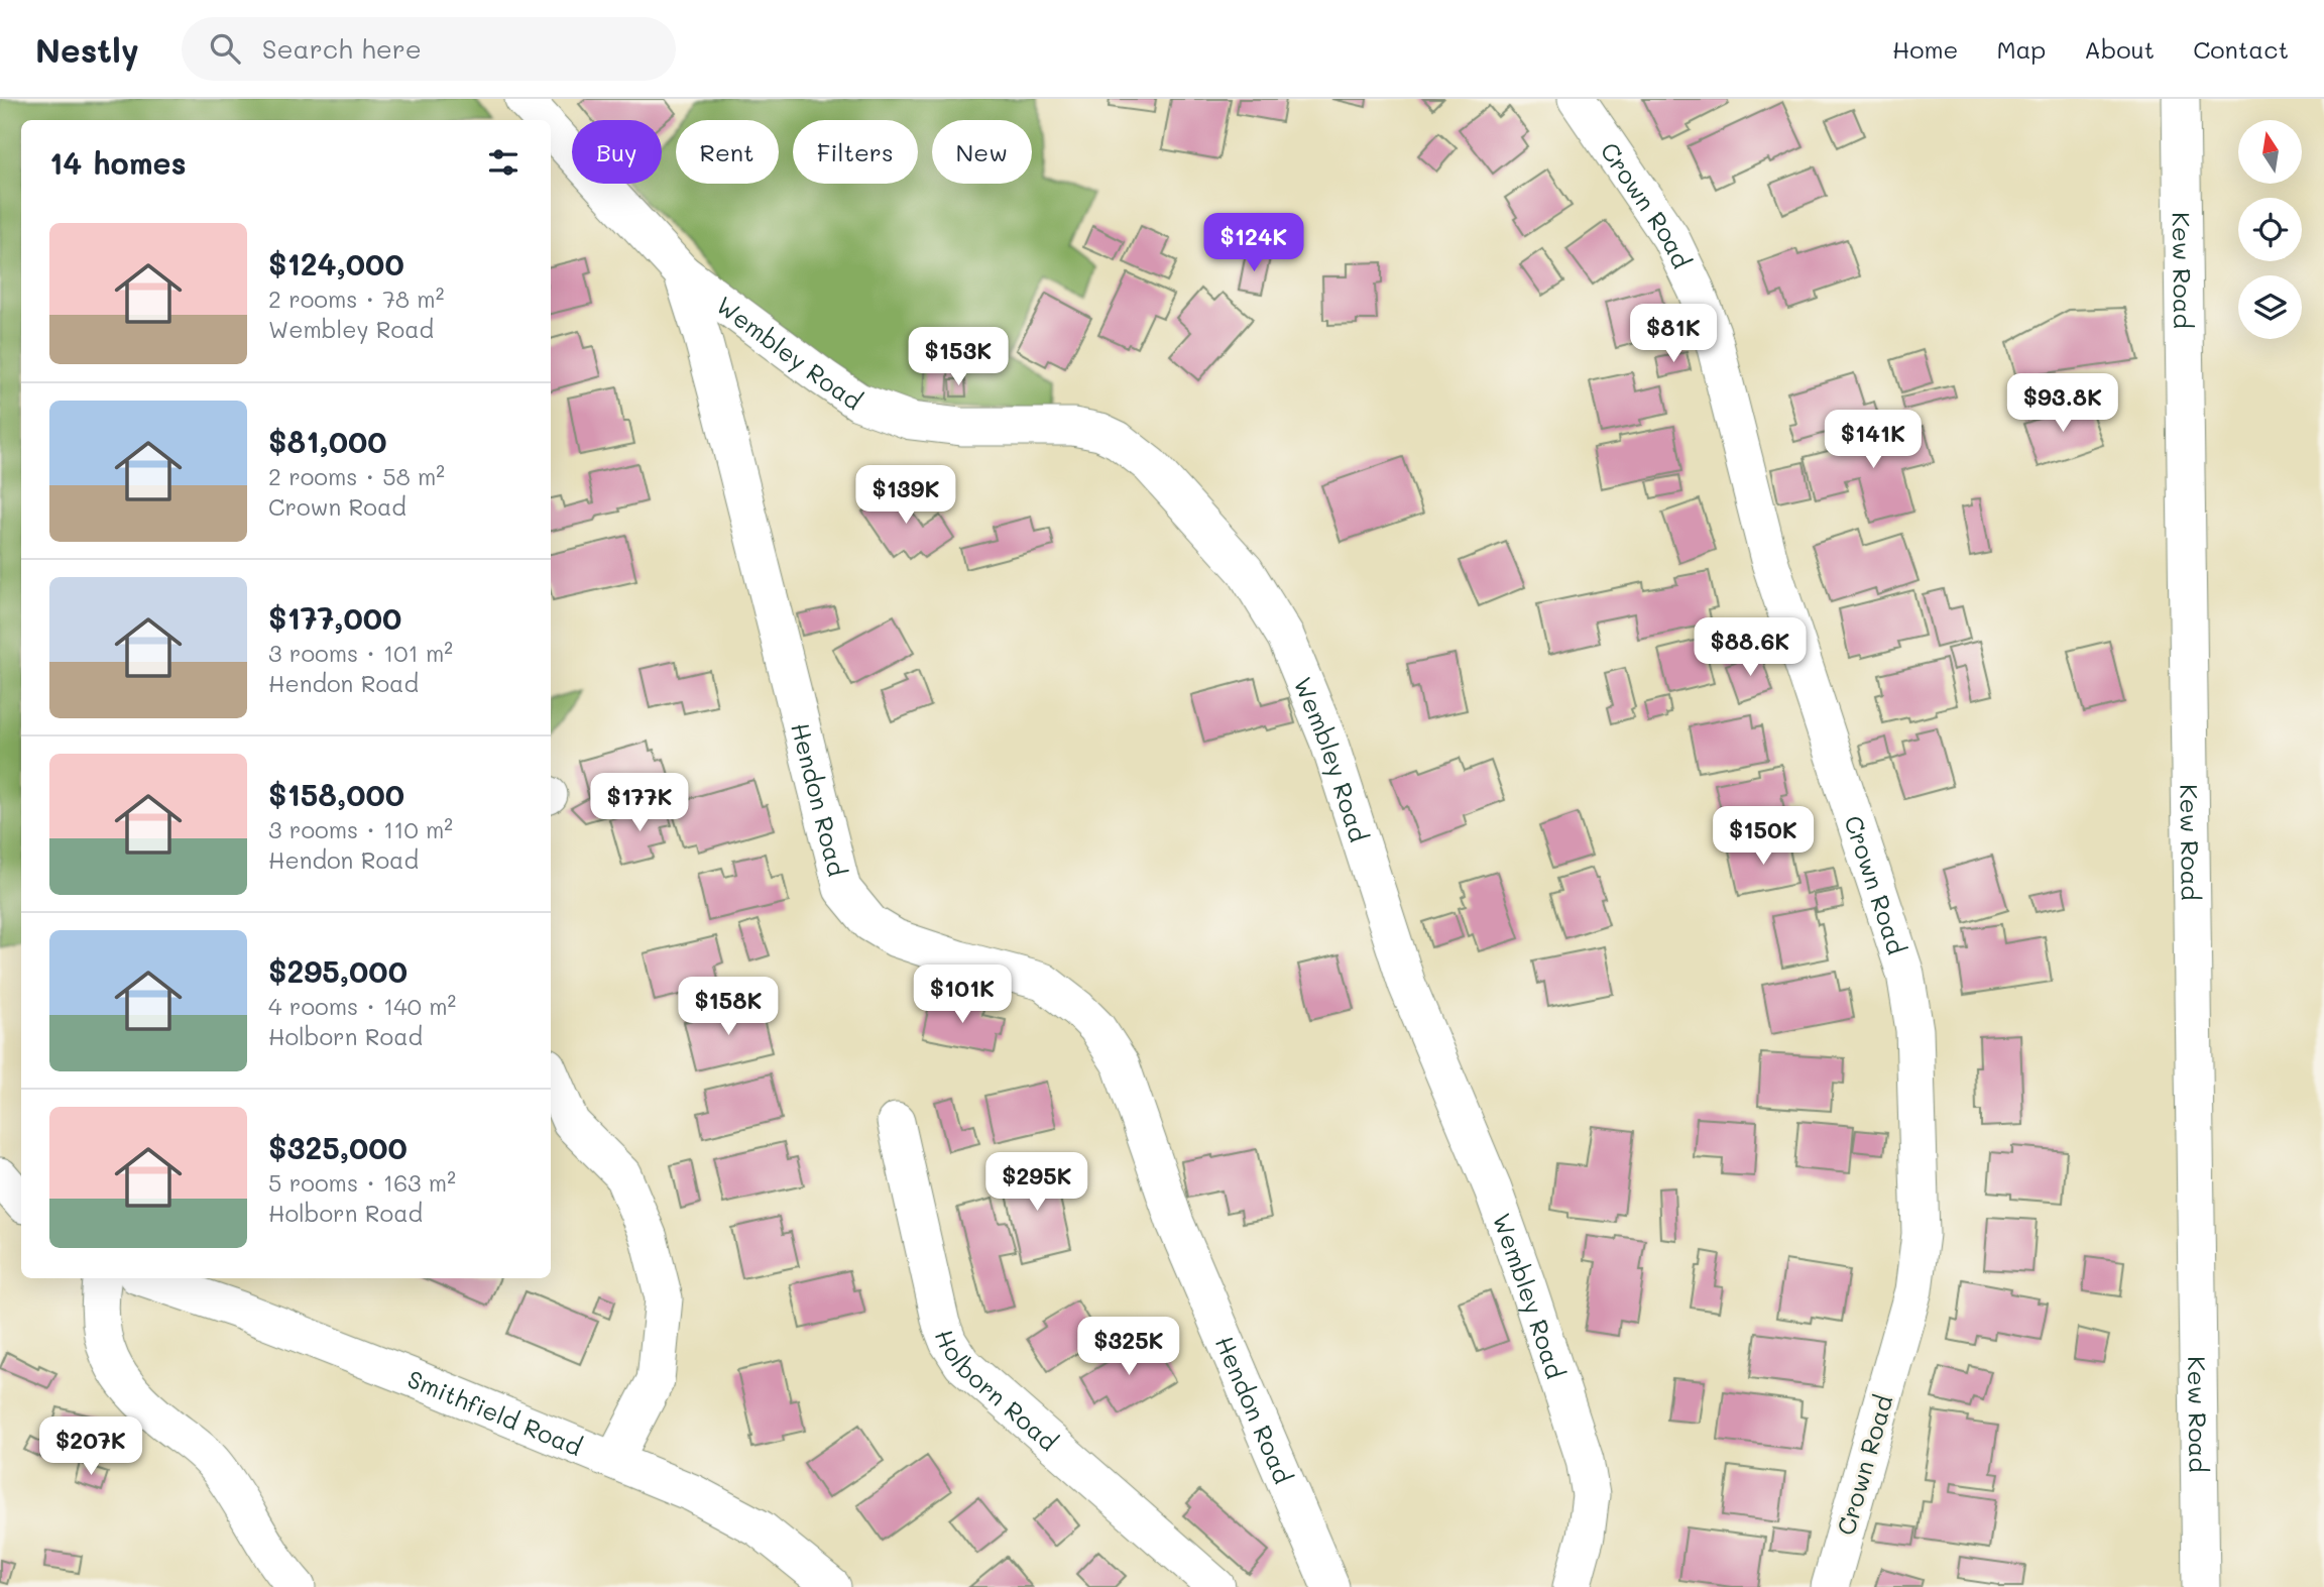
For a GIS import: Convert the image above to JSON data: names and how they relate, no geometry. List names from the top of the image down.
{
  "streets": {
    "street": [
      "Crown Road",
      "Kew Road",
      "Wembley Road",
      "Hendon Road",
      "Holborn Road",
      "Smithfield Road"
    ]
  },
  "crossings": [
    ["Wembley Road", "Hendon Road"]
  ],
  "north": "top",
  "page": {
    "header": "Nestly",
    "search": "Search here",
    "nav": [
      "Home",
      "Map",
      "About",
      "Contact"
    ],
    "chip": [
      "Buy",
      "Rent",
      "Filters",
      "New"
    ],
    "heading": "14 homes",
    "list": [
      {
        "name": "$124,000",
        "note": "2 rooms · 78 m² · Wembley Road"
      },
      {
        "name": "$81,000",
        "note": "2 rooms · 58 m² · Crown Road"
      },
      {
        "name": "$177,000",
        "note": "3 rooms · 101 m² · Hendon Road"
      },
      {
        "name": "$158,000",
        "note": "3 rooms · 110 m² · Hendon Road"
      },
      {
        "name": "$295,000",
        "note": "4 rooms · 140 m² · Holborn Road"
      },
      {
        "name": "$325,000",
        "note": "5 rooms · 163 m² · Holborn Road"
      }
    ],
    "price": [
      "$124K",
      "$81K",
      "$153K",
      "$93.8K",
      "$141K",
      "$139K",
      "$88.6K",
      "$177K",
      "$150K",
      "$101K",
      "$158K",
      "$295K",
      "$325K",
      "$207K"
    ]
  }
}
